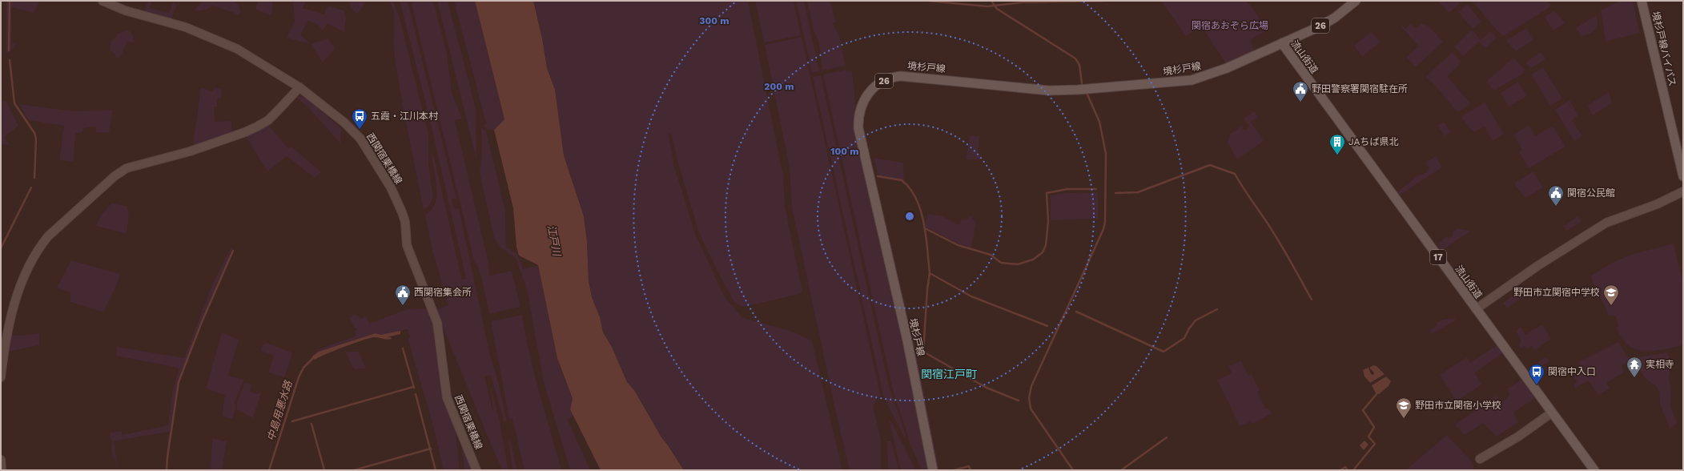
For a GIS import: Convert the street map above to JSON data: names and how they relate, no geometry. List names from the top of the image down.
{
  "streets": {
    "main road": [
      "26",
      "境杉戸線バイパス",
      "流山街道",
      "境杉戸線",
      "17"
    ],
    "street": ["西関宿栗橋線"]
  },
  "crossings": [
    ["流山街道", "境杉戸線"]
  ],
  "districts": ["関宿江戸町"],
  "water": ["江戸川", "中島用悪水路"],
  "parks": ["関宿あおぞら広場"],
  "places": {
    "public building": ["野田警察署関宿駐在所", "関宿公民館", "西関宿集会所"],
    "bus stop": ["五霞・江川本村", "関宿中入口"],
    "building": ["JAちば県北"],
    "school or university": ["野田市立関宿中学校", "野田市立関宿小学校"],
    "temple": ["実相寺"]
  },
  "rings": ["300 m", "200 m", "100 m"]
}
